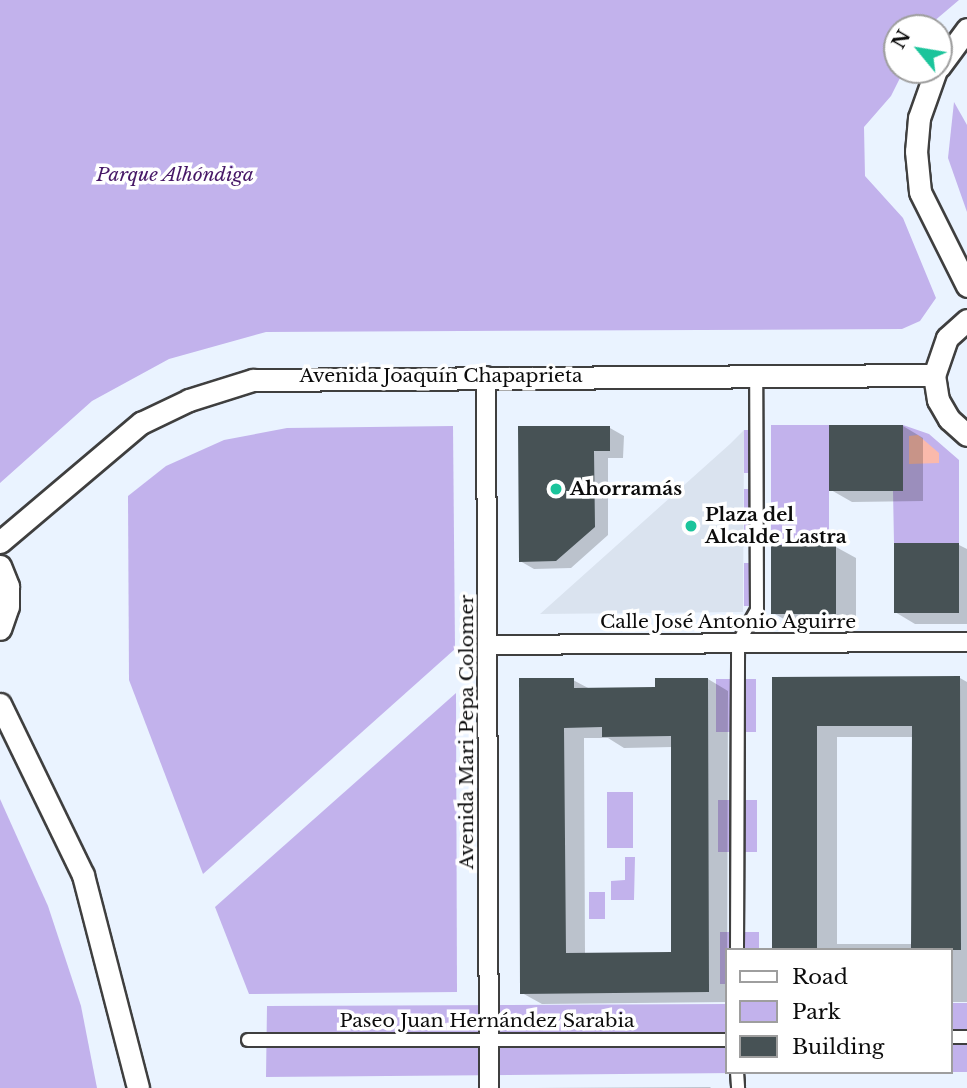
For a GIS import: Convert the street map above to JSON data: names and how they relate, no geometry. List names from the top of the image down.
{
  "streets": {
    "street": [
      "Avenida Joaquín Chapaprieta",
      "Calle José Antonio Aguirre",
      "Avenida Mari Pepa Colomer",
      "Paseo Juan Hernández Sarabia"
    ]
  },
  "crossings": [
    ["Avenida Joaquín Chapaprieta", "Avenida Mari Pepa Colomer"],
    ["Calle José Antonio Aguirre", "Avenida Mari Pepa Colomer"],
    ["Avenida Mari Pepa Colomer", "Paseo Juan Hernández Sarabia"]
  ],
  "parks": ["Parque Alhóndiga"],
  "places": ["Ahorramás", "Plaza del Alcalde Lastra"],
  "legend": ["Road", "Park", "Building"],
  "north": "top left"
}
